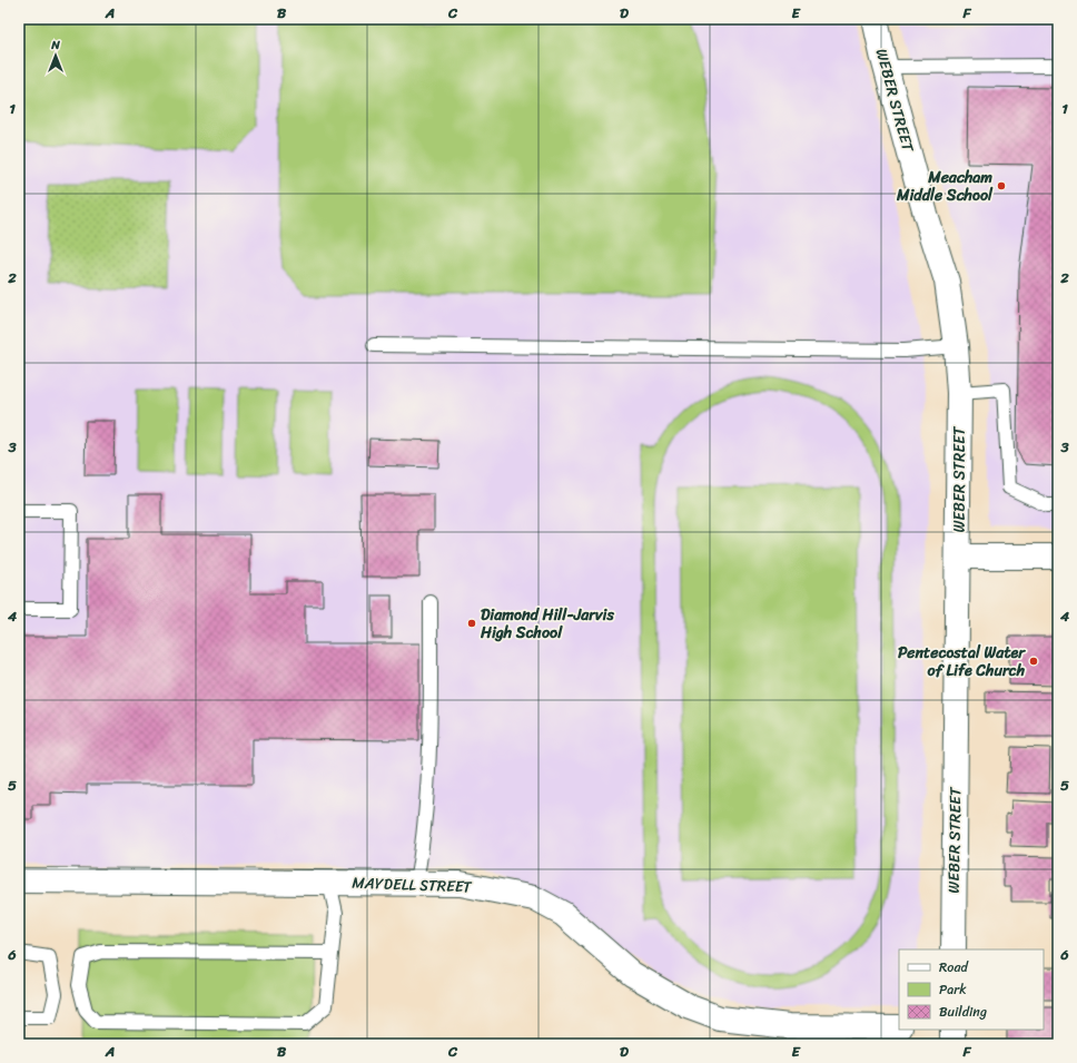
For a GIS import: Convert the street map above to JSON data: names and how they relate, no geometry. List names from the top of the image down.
{
  "streets": {
    "street": ["WEBER STREET", "MAYDELL STREET"]
  },
  "places": ["Meacham Middle School", "Diamond Hill-Jarvis High School", "Pentecostal Water of Life Church"],
  "legend": ["Road", "Park", "Building"],
  "north": "top",
  "grid": {
    "columns": [
      "A",
      "B",
      "C",
      "D",
      "E",
      "F"
    ],
    "rows": [
      "1",
      "2",
      "3",
      "4",
      "5",
      "6"
    ]
  }
}
